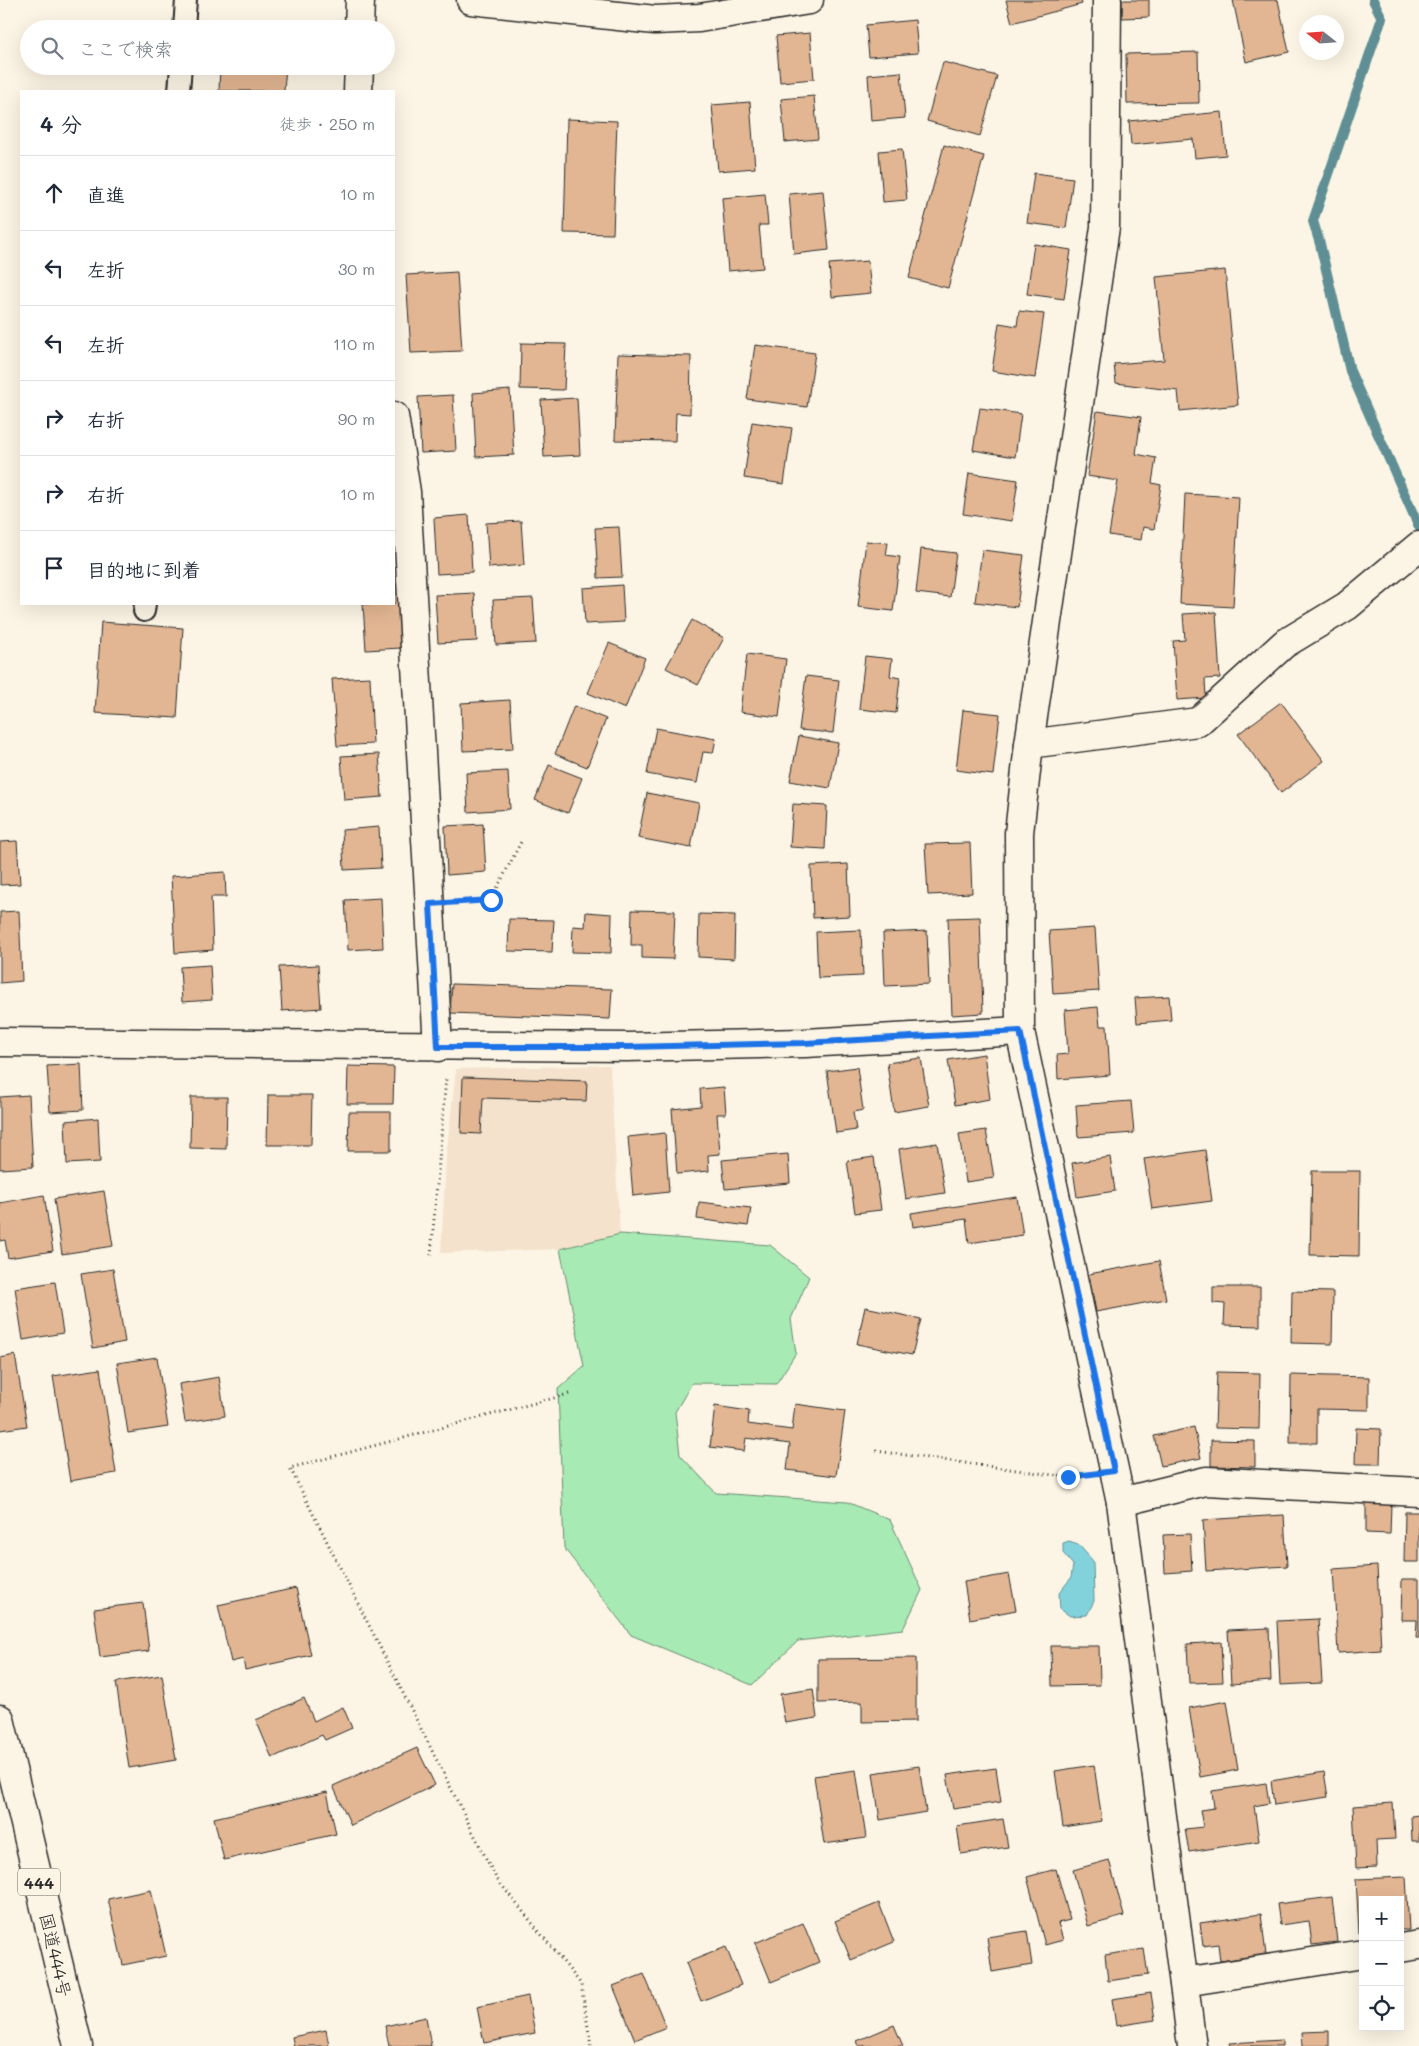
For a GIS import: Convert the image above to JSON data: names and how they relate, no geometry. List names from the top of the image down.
{
  "streets": {
    "main road": ["444", "国道444号"]
  },
  "north": "left",
  "page": {
    "search": "ここで検索",
    "heading": ["4 分", "徒歩 · 250 m"],
    "list": [
      ["直進", "10 m"],
      ["左折", "30 m"],
      ["左折", "110 m"],
      ["右折", "90 m"],
      ["右折", "10 m"],
      "目的地に到着"
    ],
    "map_buttons": ["+", "−"]
  }
}
